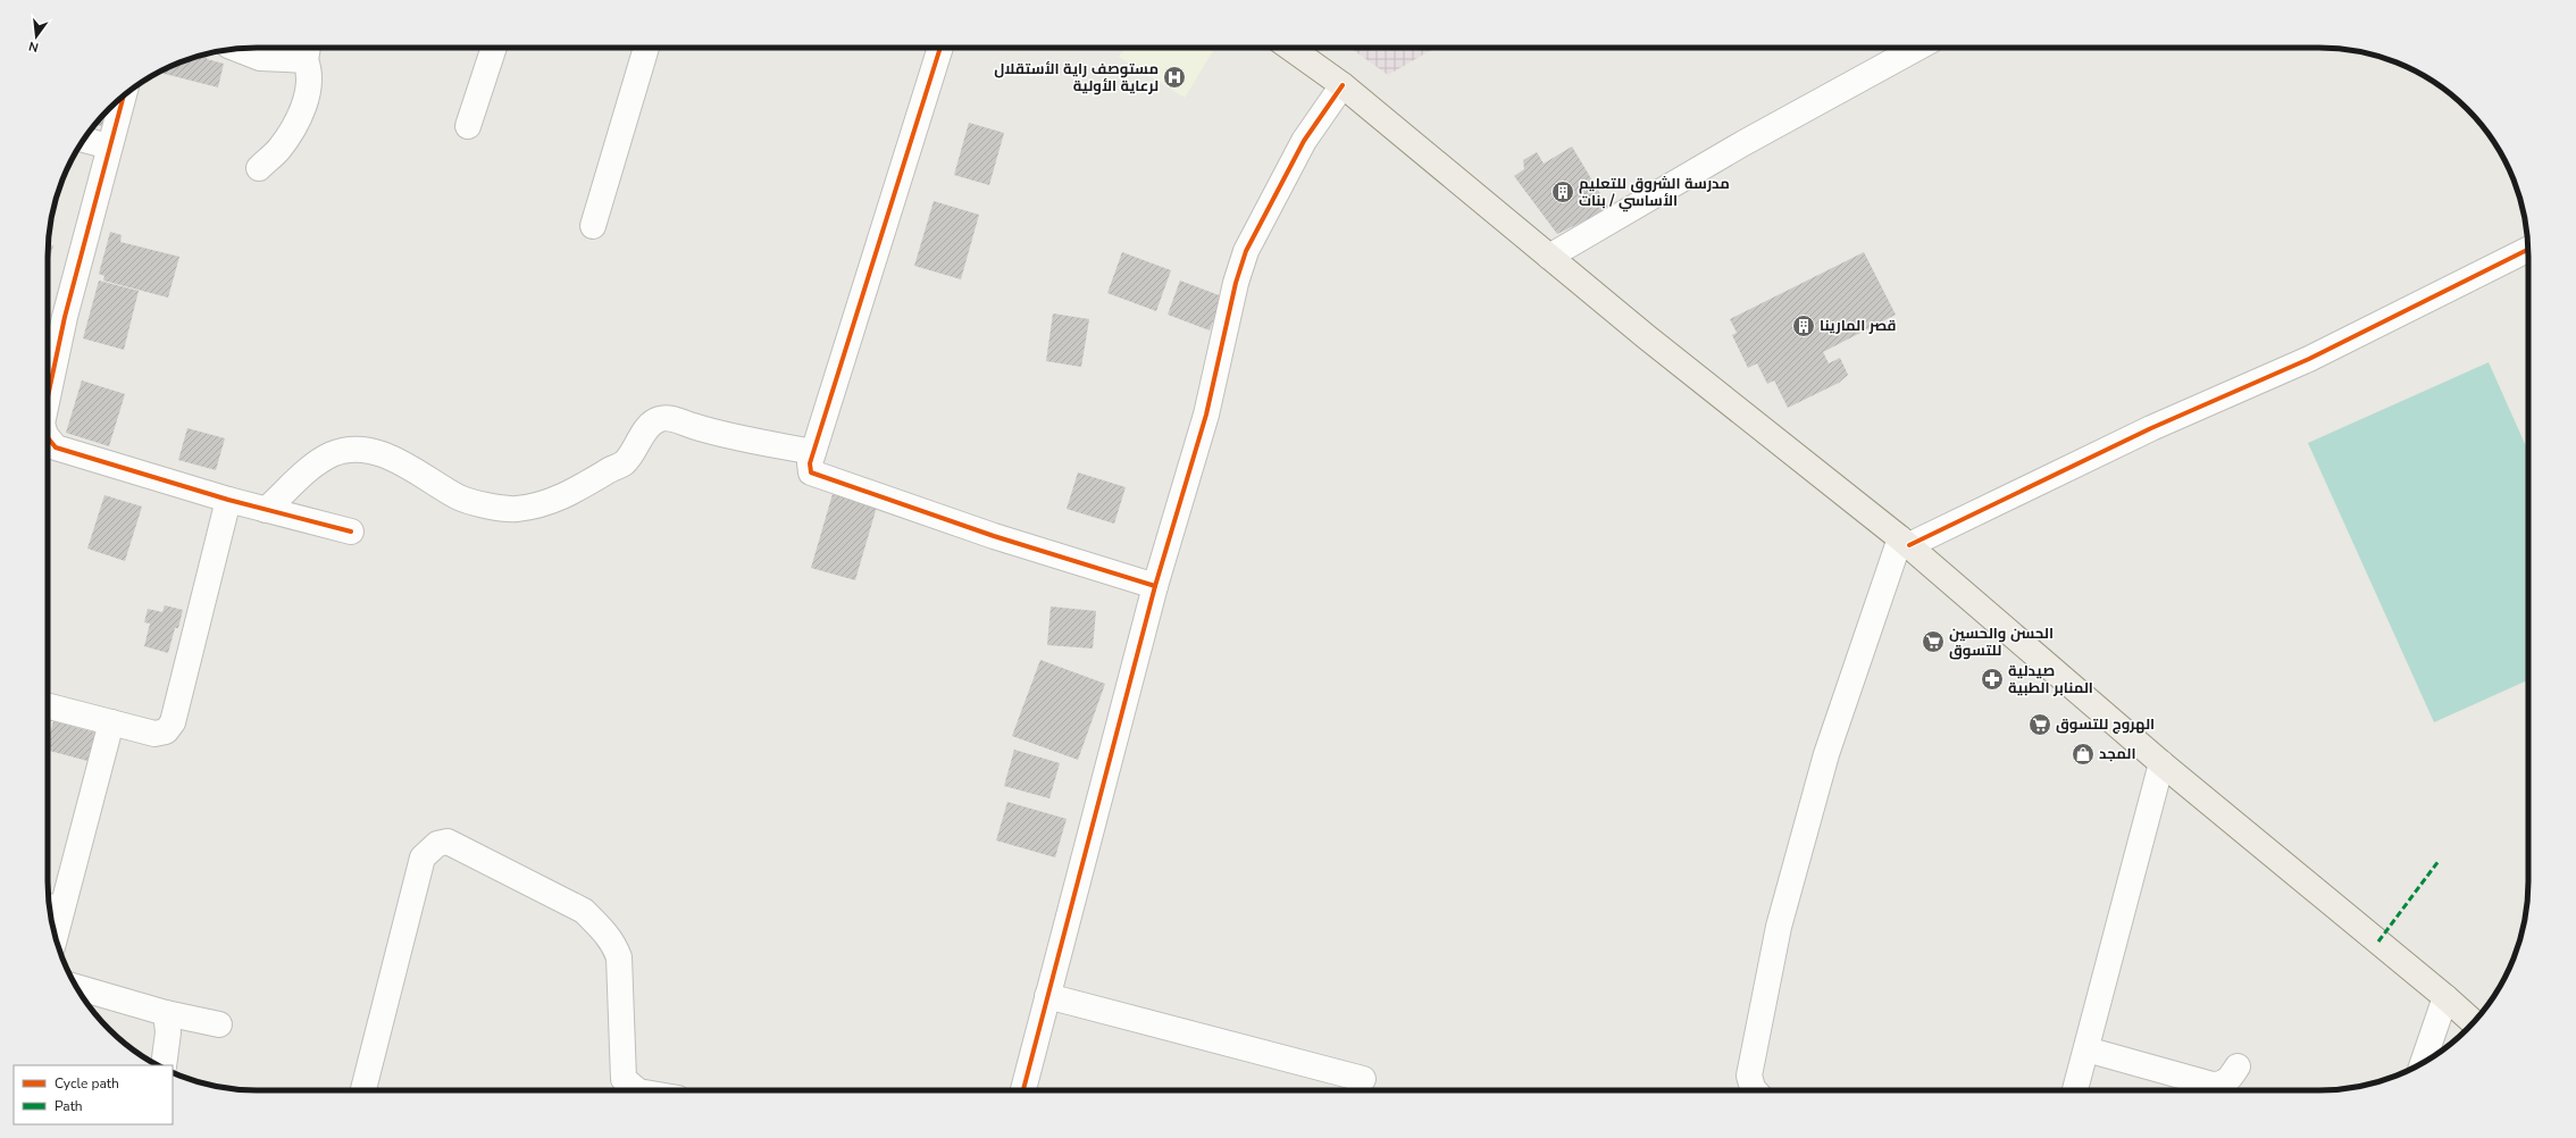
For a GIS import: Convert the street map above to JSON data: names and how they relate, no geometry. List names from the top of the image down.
{
  "places": {
    "hospital": ["مستوصف راية الأستقلال لرعاية الأولية"],
    "building": ["مدرسة الشروق للتعليم الأساسي / بنات", "قصر المارينا"],
    "supermarket": ["الحسن والحسين للتسوق", "الهروج للتسوق"],
    "pharmacy": ["صيدلية المنابر الطبية"],
    "shop": ["المجد"]
  },
  "legend": ["Cycle path", "Path"],
  "north": "bottom"
}
